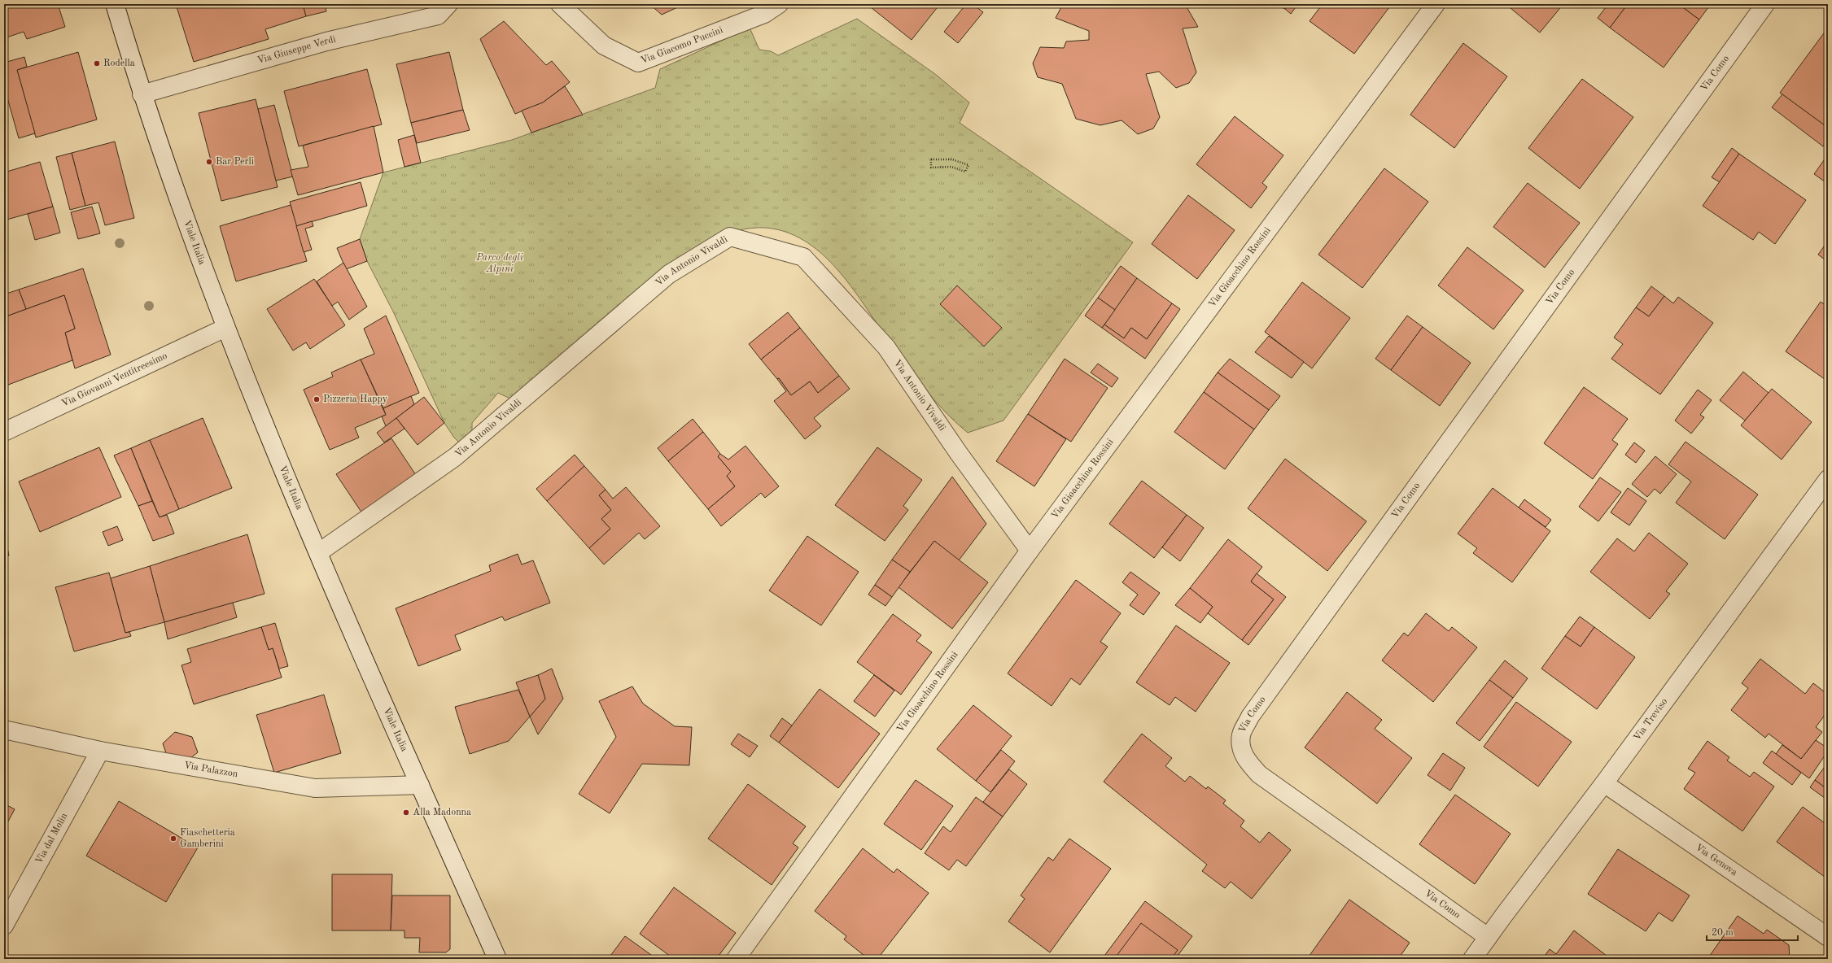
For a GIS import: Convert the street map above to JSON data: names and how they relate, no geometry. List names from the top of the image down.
{
  "streets": {
    "street": [
      "Via Giacomo Puccini",
      "Via Giuseppe Verdi",
      "Via Como",
      "Viale Italia",
      "Via Antonio Vivaldi",
      "Via Gioacchino Rossini",
      "Via Giovanni Ventitreesimo",
      "Via Treviso",
      "Via Palazzon",
      "Via dal Molin",
      "Via Genova"
    ]
  },
  "crossings": [
    ["Via Giuseppe Verdi", "Viale Italia"],
    ["Via Como", "Via Treviso"],
    ["Viale Italia", "Via Antonio Vivaldi"],
    ["Viale Italia", "Via Giovanni Ventitreesimo"],
    ["Viale Italia", "Via Palazzon"],
    ["Via Antonio Vivaldi", "Via Gioacchino Rossini"],
    ["Via Treviso", "Via Genova"],
    ["Via Palazzon", "Via dal Molin"]
  ],
  "parks": ["Parco degli Alpini"],
  "places": [
    "Rodella",
    "Bar Perli",
    "Pizzeria Happy",
    "Alla Madonna",
    "Fiaschetteria Gamberini"
  ],
  "scale_bar": "20 m"
}
